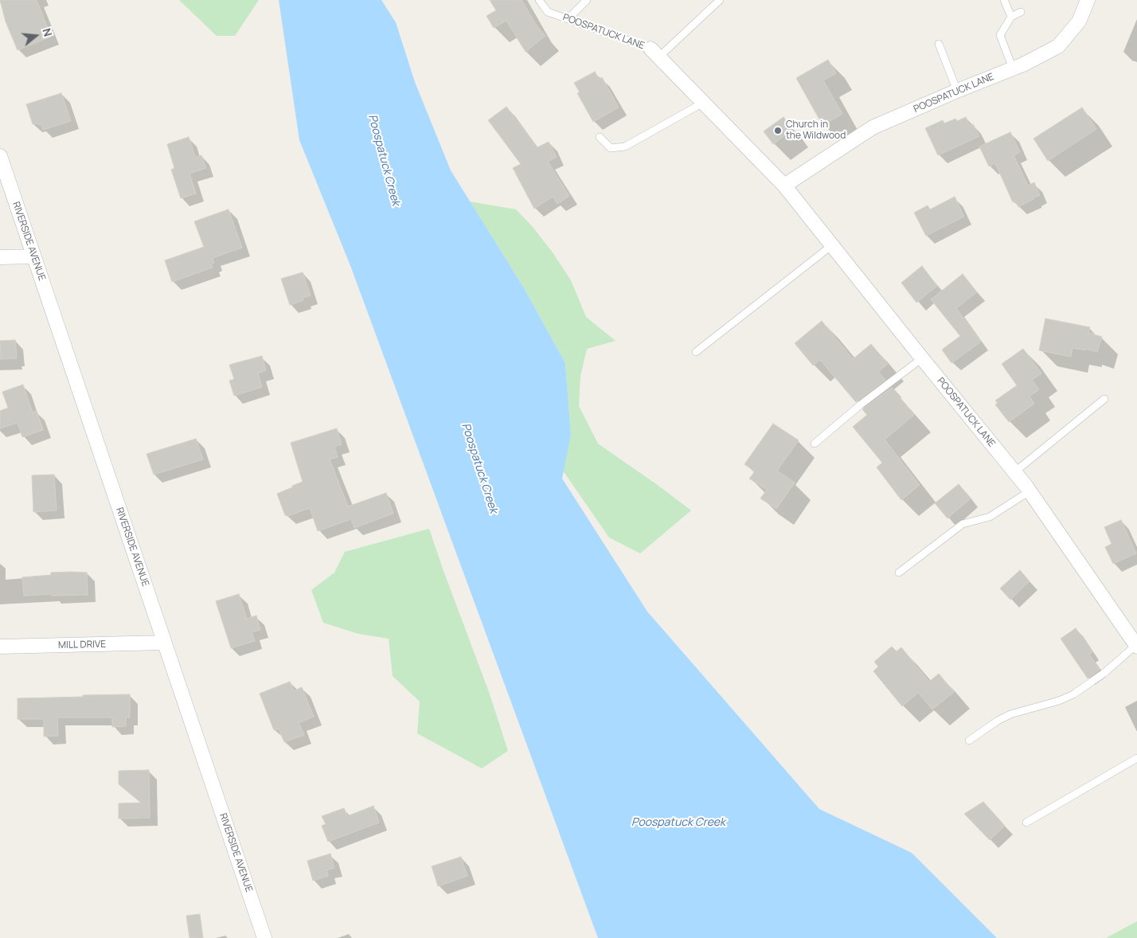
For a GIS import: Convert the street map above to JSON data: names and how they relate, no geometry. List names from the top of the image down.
{
  "streets": {
    "street": ["POOSPATUCK LANE", "RIVERSIDE AVENUE", "MILL DRIVE"]
  },
  "crossings": [
    ["RIVERSIDE AVENUE", "MILL DRIVE"]
  ],
  "water": ["Poospatuck Creek"],
  "places": ["Church in the Wildwood"],
  "north": "right"
}
